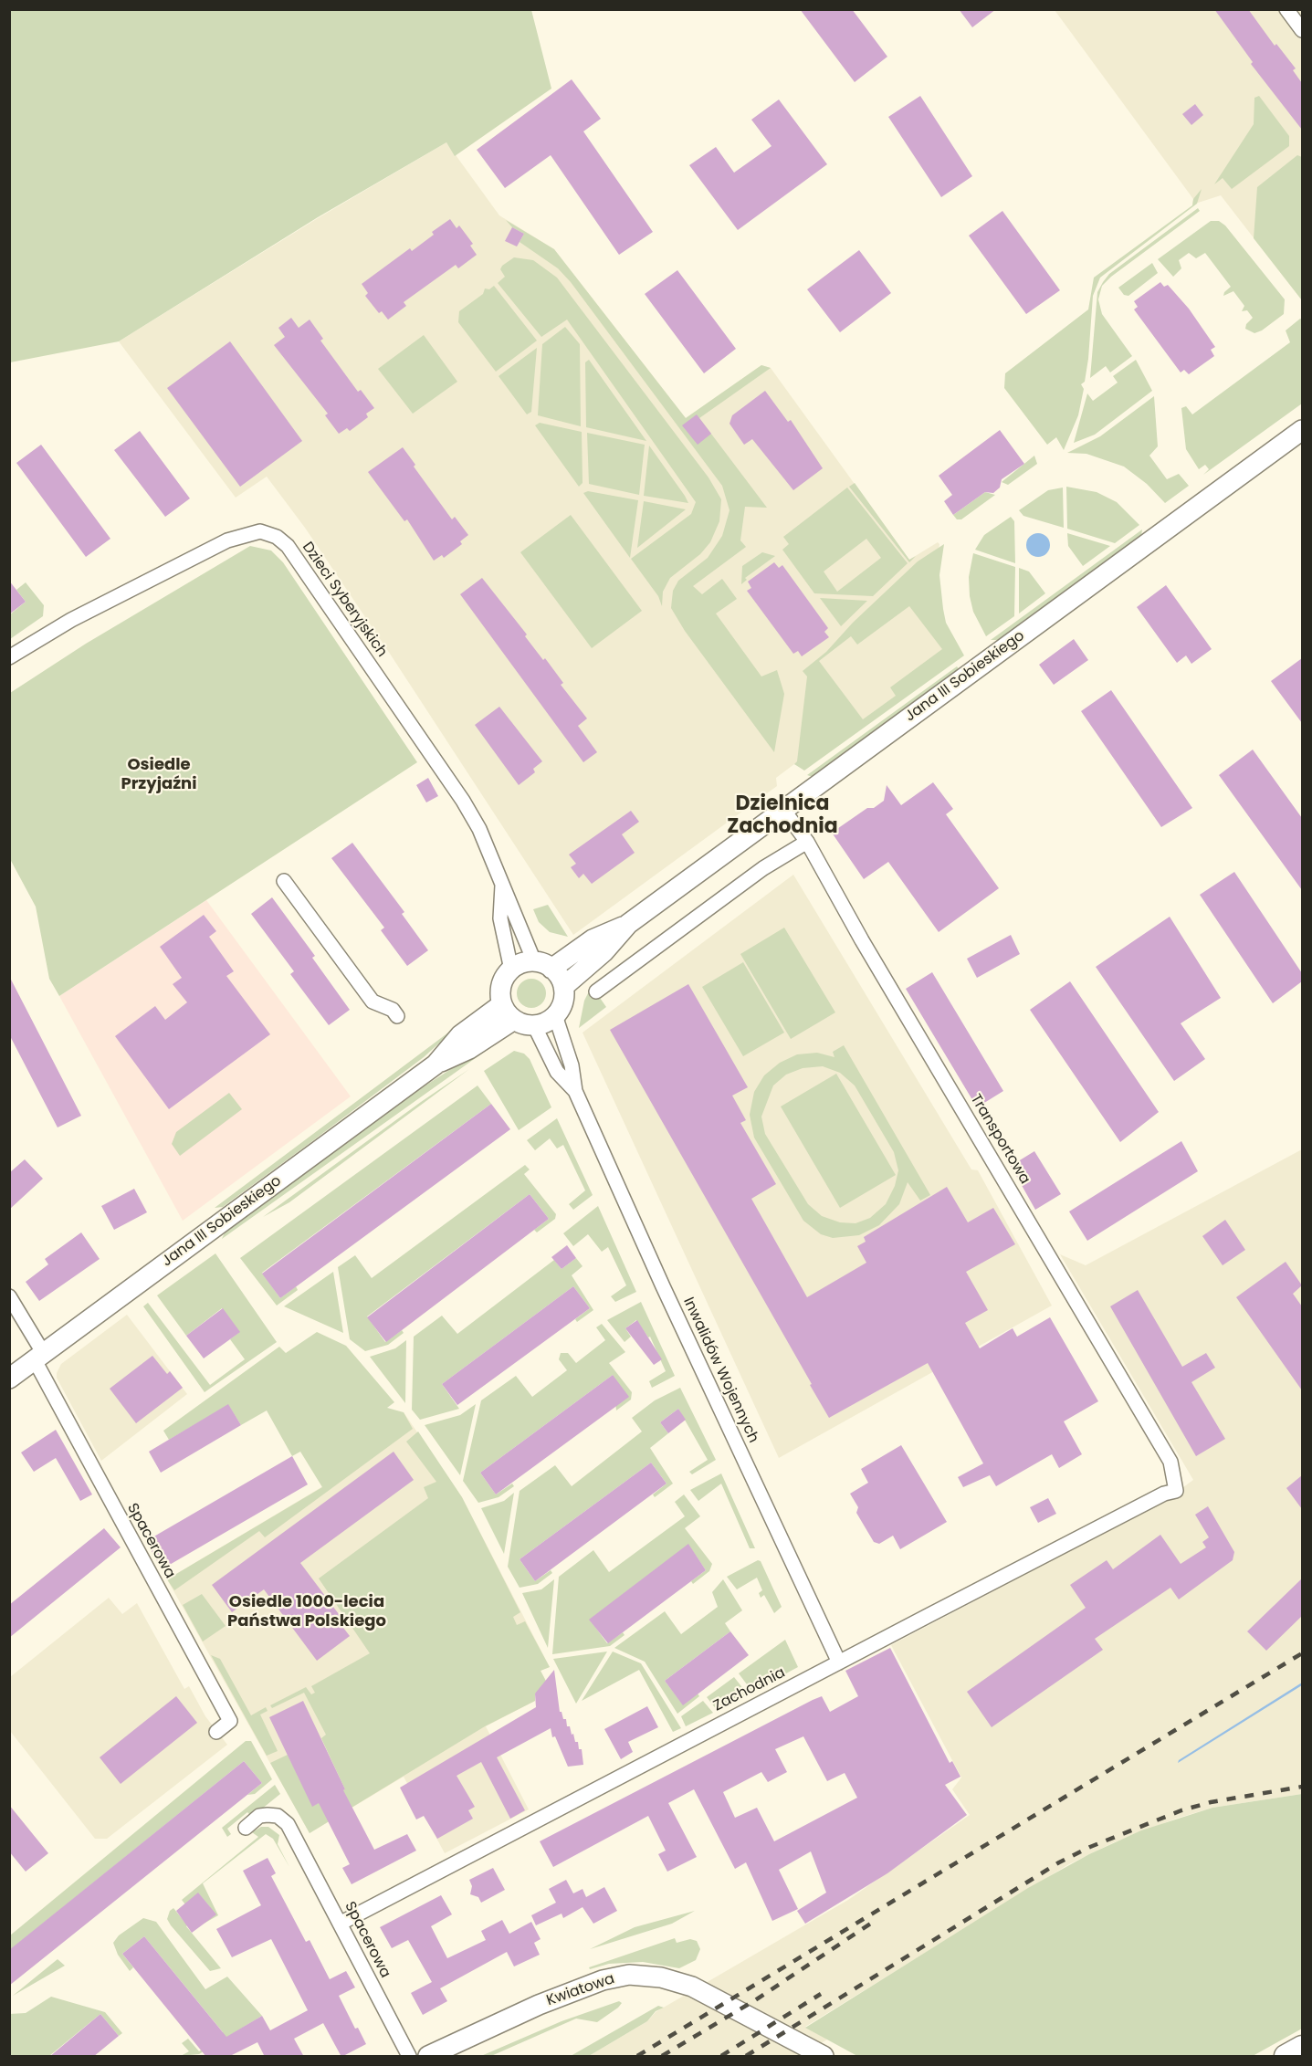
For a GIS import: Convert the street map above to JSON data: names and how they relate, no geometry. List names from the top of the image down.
{
  "streets": {
    "street": [
      "Dzieci Syberyjskich",
      "Jana III Sobieskiego",
      "Transportowa",
      "Inwalidów Wojennych",
      "Spacerowa",
      "Zachodnia",
      "Kwiatowa"
    ]
  },
  "crossings": [
    ["Dzieci Syberyjskich", "Jana III Sobieskiego"],
    ["Dzieci Syberyjskich", "Inwalidów Wojennych"],
    ["Jana III Sobieskiego", "Transportowa"],
    ["Jana III Sobieskiego", "Inwalidów Wojennych"],
    ["Jana III Sobieskiego", "Spacerowa"],
    ["Transportowa", "Zachodnia"],
    ["Inwalidów Wojennych", "Zachodnia"],
    ["Spacerowa", "Zachodnia"]
  ],
  "districts": ["Osiedle Przyjaźni", "Dzielnica Zachodnia", "Osiedle 1000-lecia Państwa Polskiego"]
}
